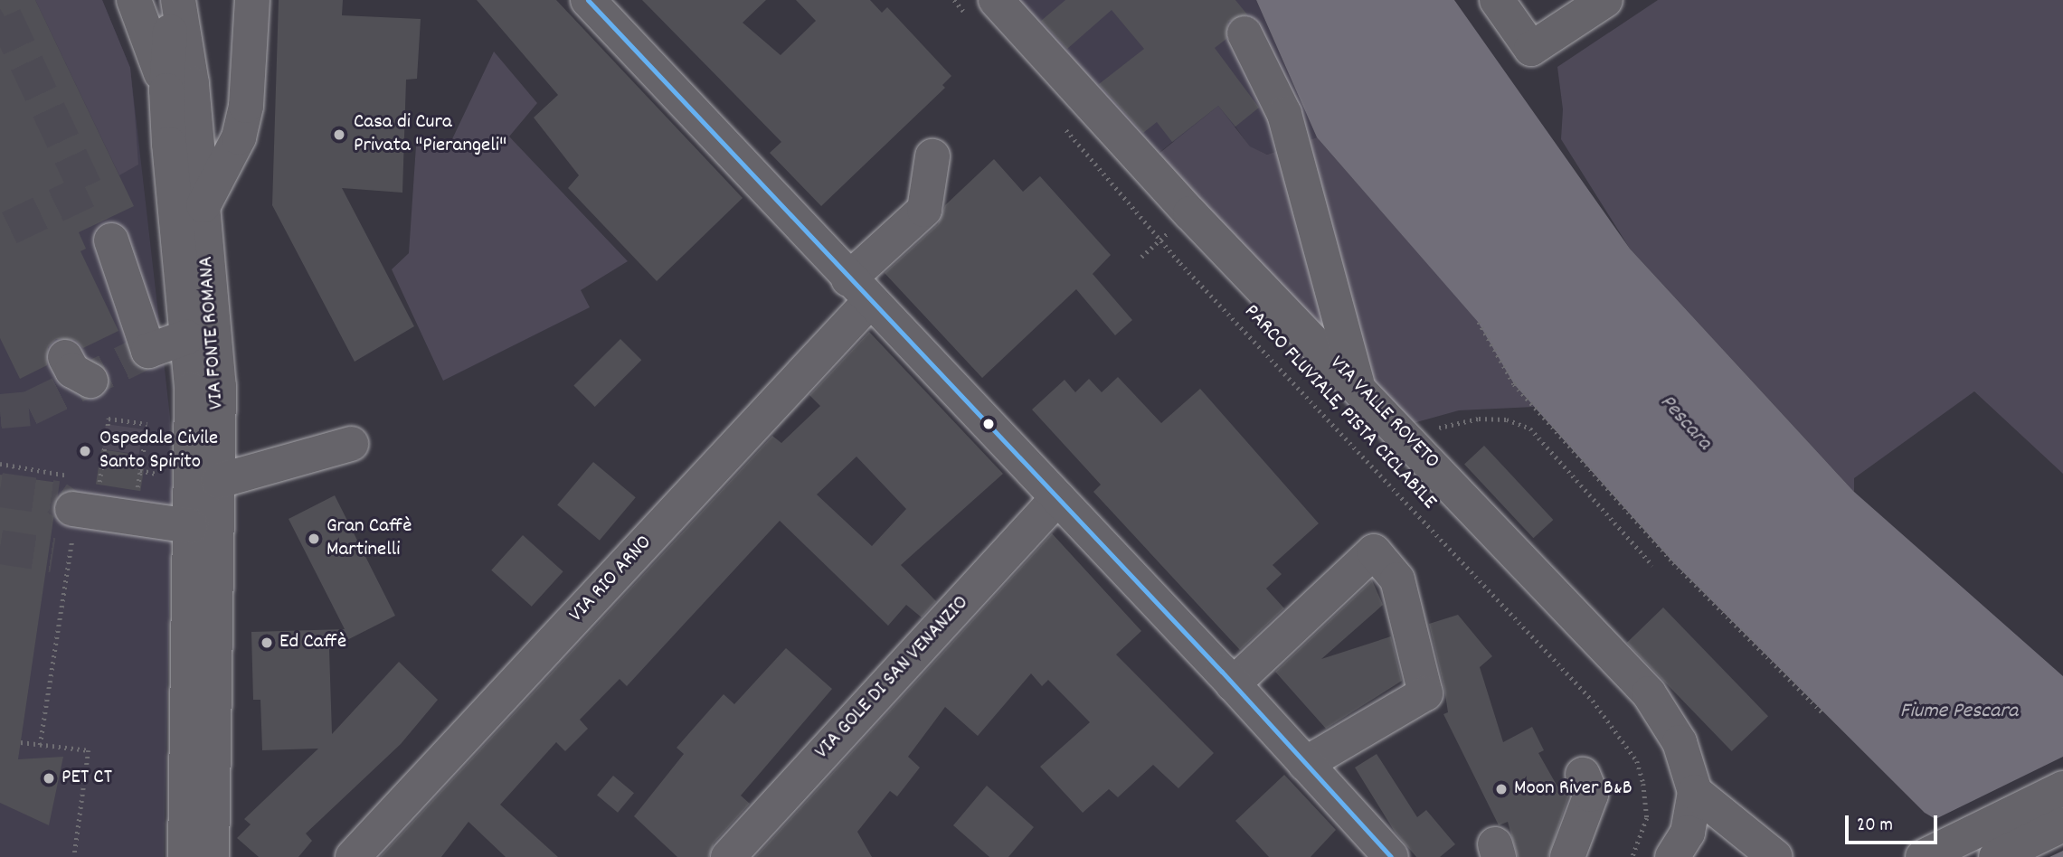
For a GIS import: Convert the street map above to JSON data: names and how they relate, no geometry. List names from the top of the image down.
{
  "streets": {
    "street": [
      "VIA FONTE ROMANA",
      "VIA VALLE ROVETO",
      "VIA RIO ARNO",
      "VIA GOLE DI SAN VENANZIO"
    ],
    "path": ["PARCO FLUVIALE, PISTA CICLABILE"]
  },
  "water": ["Pescara", "Fiume Pescara"],
  "places": [
    "Casa di Cura Privata \"Pierangeli\"",
    "Ospedale Civile Santo Spirito",
    "Gran Caffè Martinelli",
    "Ed Caffè",
    "PET CT",
    "Moon River B&B"
  ],
  "lines": ["transit line 20"],
  "scale_bar": "20 m"
}
